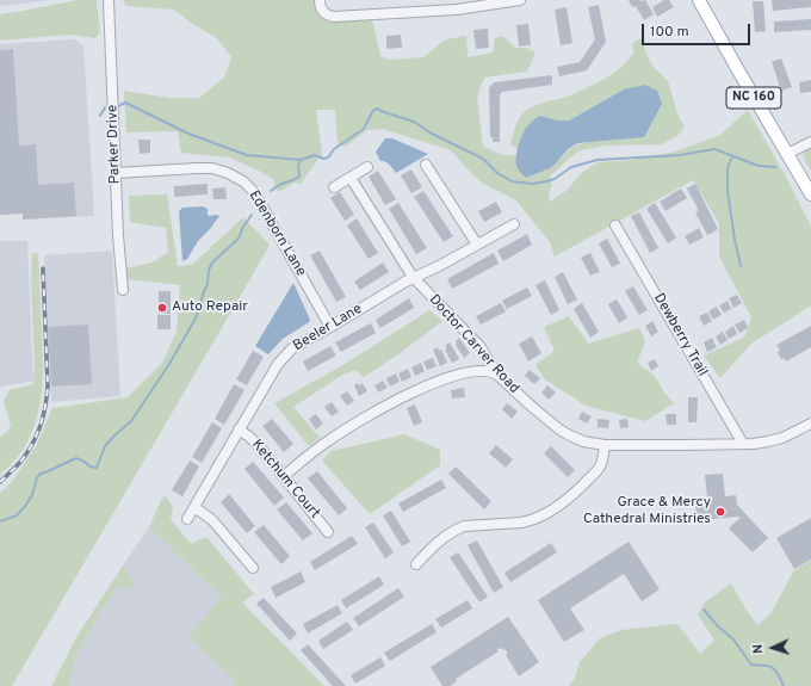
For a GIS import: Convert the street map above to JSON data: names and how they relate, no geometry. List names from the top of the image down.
{
  "streets": {
    "main road": ["NC 160"],
    "street": [
      "Parker Drive",
      "Edenborn Lane",
      "Beeler Lane",
      "Dewberry Trail",
      "Doctor Carver Road",
      "Ketchum Court"
    ]
  },
  "crossings": [
    ["Parker Drive", "Edenborn Lane"],
    ["Edenborn Lane", "Beeler Lane"],
    ["Beeler Lane", "Doctor Carver Road"],
    ["Beeler Lane", "Ketchum Court"],
    ["Dewberry Trail", "Doctor Carver Road"]
  ],
  "places": ["Auto Repair", "Grace & Mercy Cathedral Ministries"],
  "scale_bar": "100 m",
  "north": "left"
}
